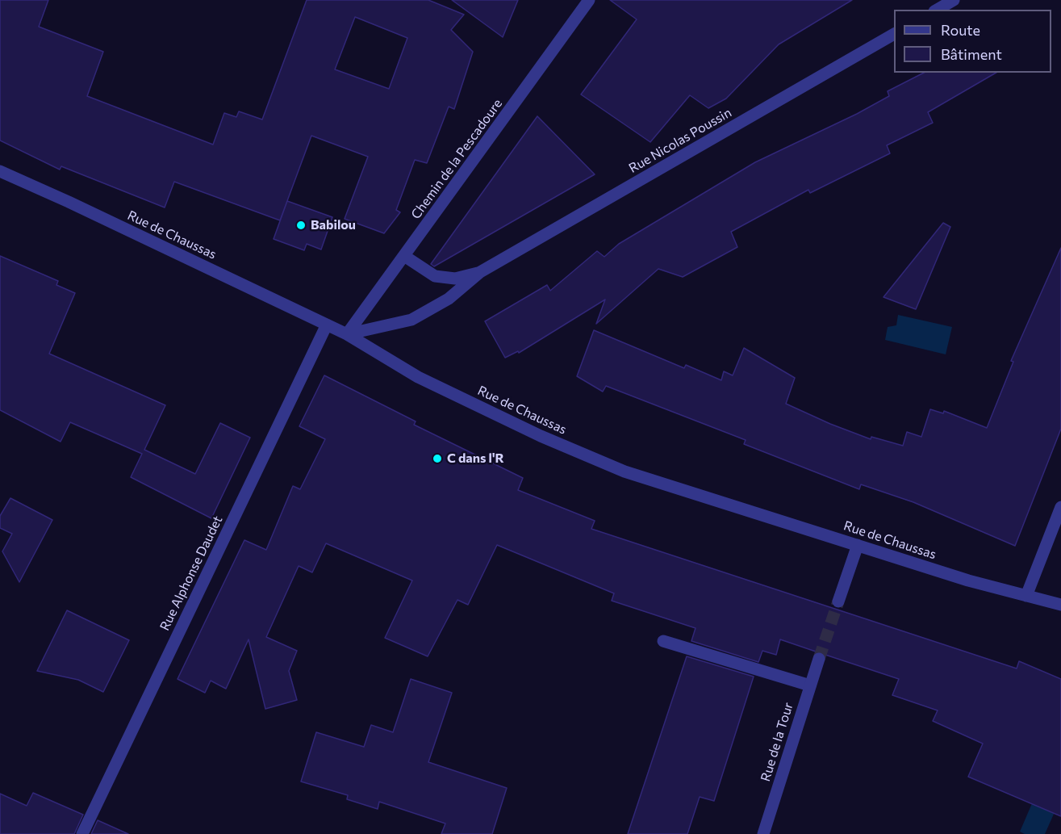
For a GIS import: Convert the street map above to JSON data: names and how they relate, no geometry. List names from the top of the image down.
{
  "streets": {
    "street": [
      "Rue Nicolas Poussin",
      "Chemin de la Pescadoure",
      "Rue de Chaussas",
      "Rue Alphonse Daudet",
      "Rue de la Tour"
    ]
  },
  "crossings": [
    ["Rue Nicolas Poussin", "Chemin de la Pescadoure"],
    ["Rue Nicolas Poussin", "Rue de Chaussas"],
    ["Chemin de la Pescadoure", "Rue de Chaussas"],
    ["Rue de Chaussas", "Rue Alphonse Daudet"]
  ],
  "places": ["Babilou", "C dans l'R"],
  "legend": ["Route", "Bâtiment"]
}
